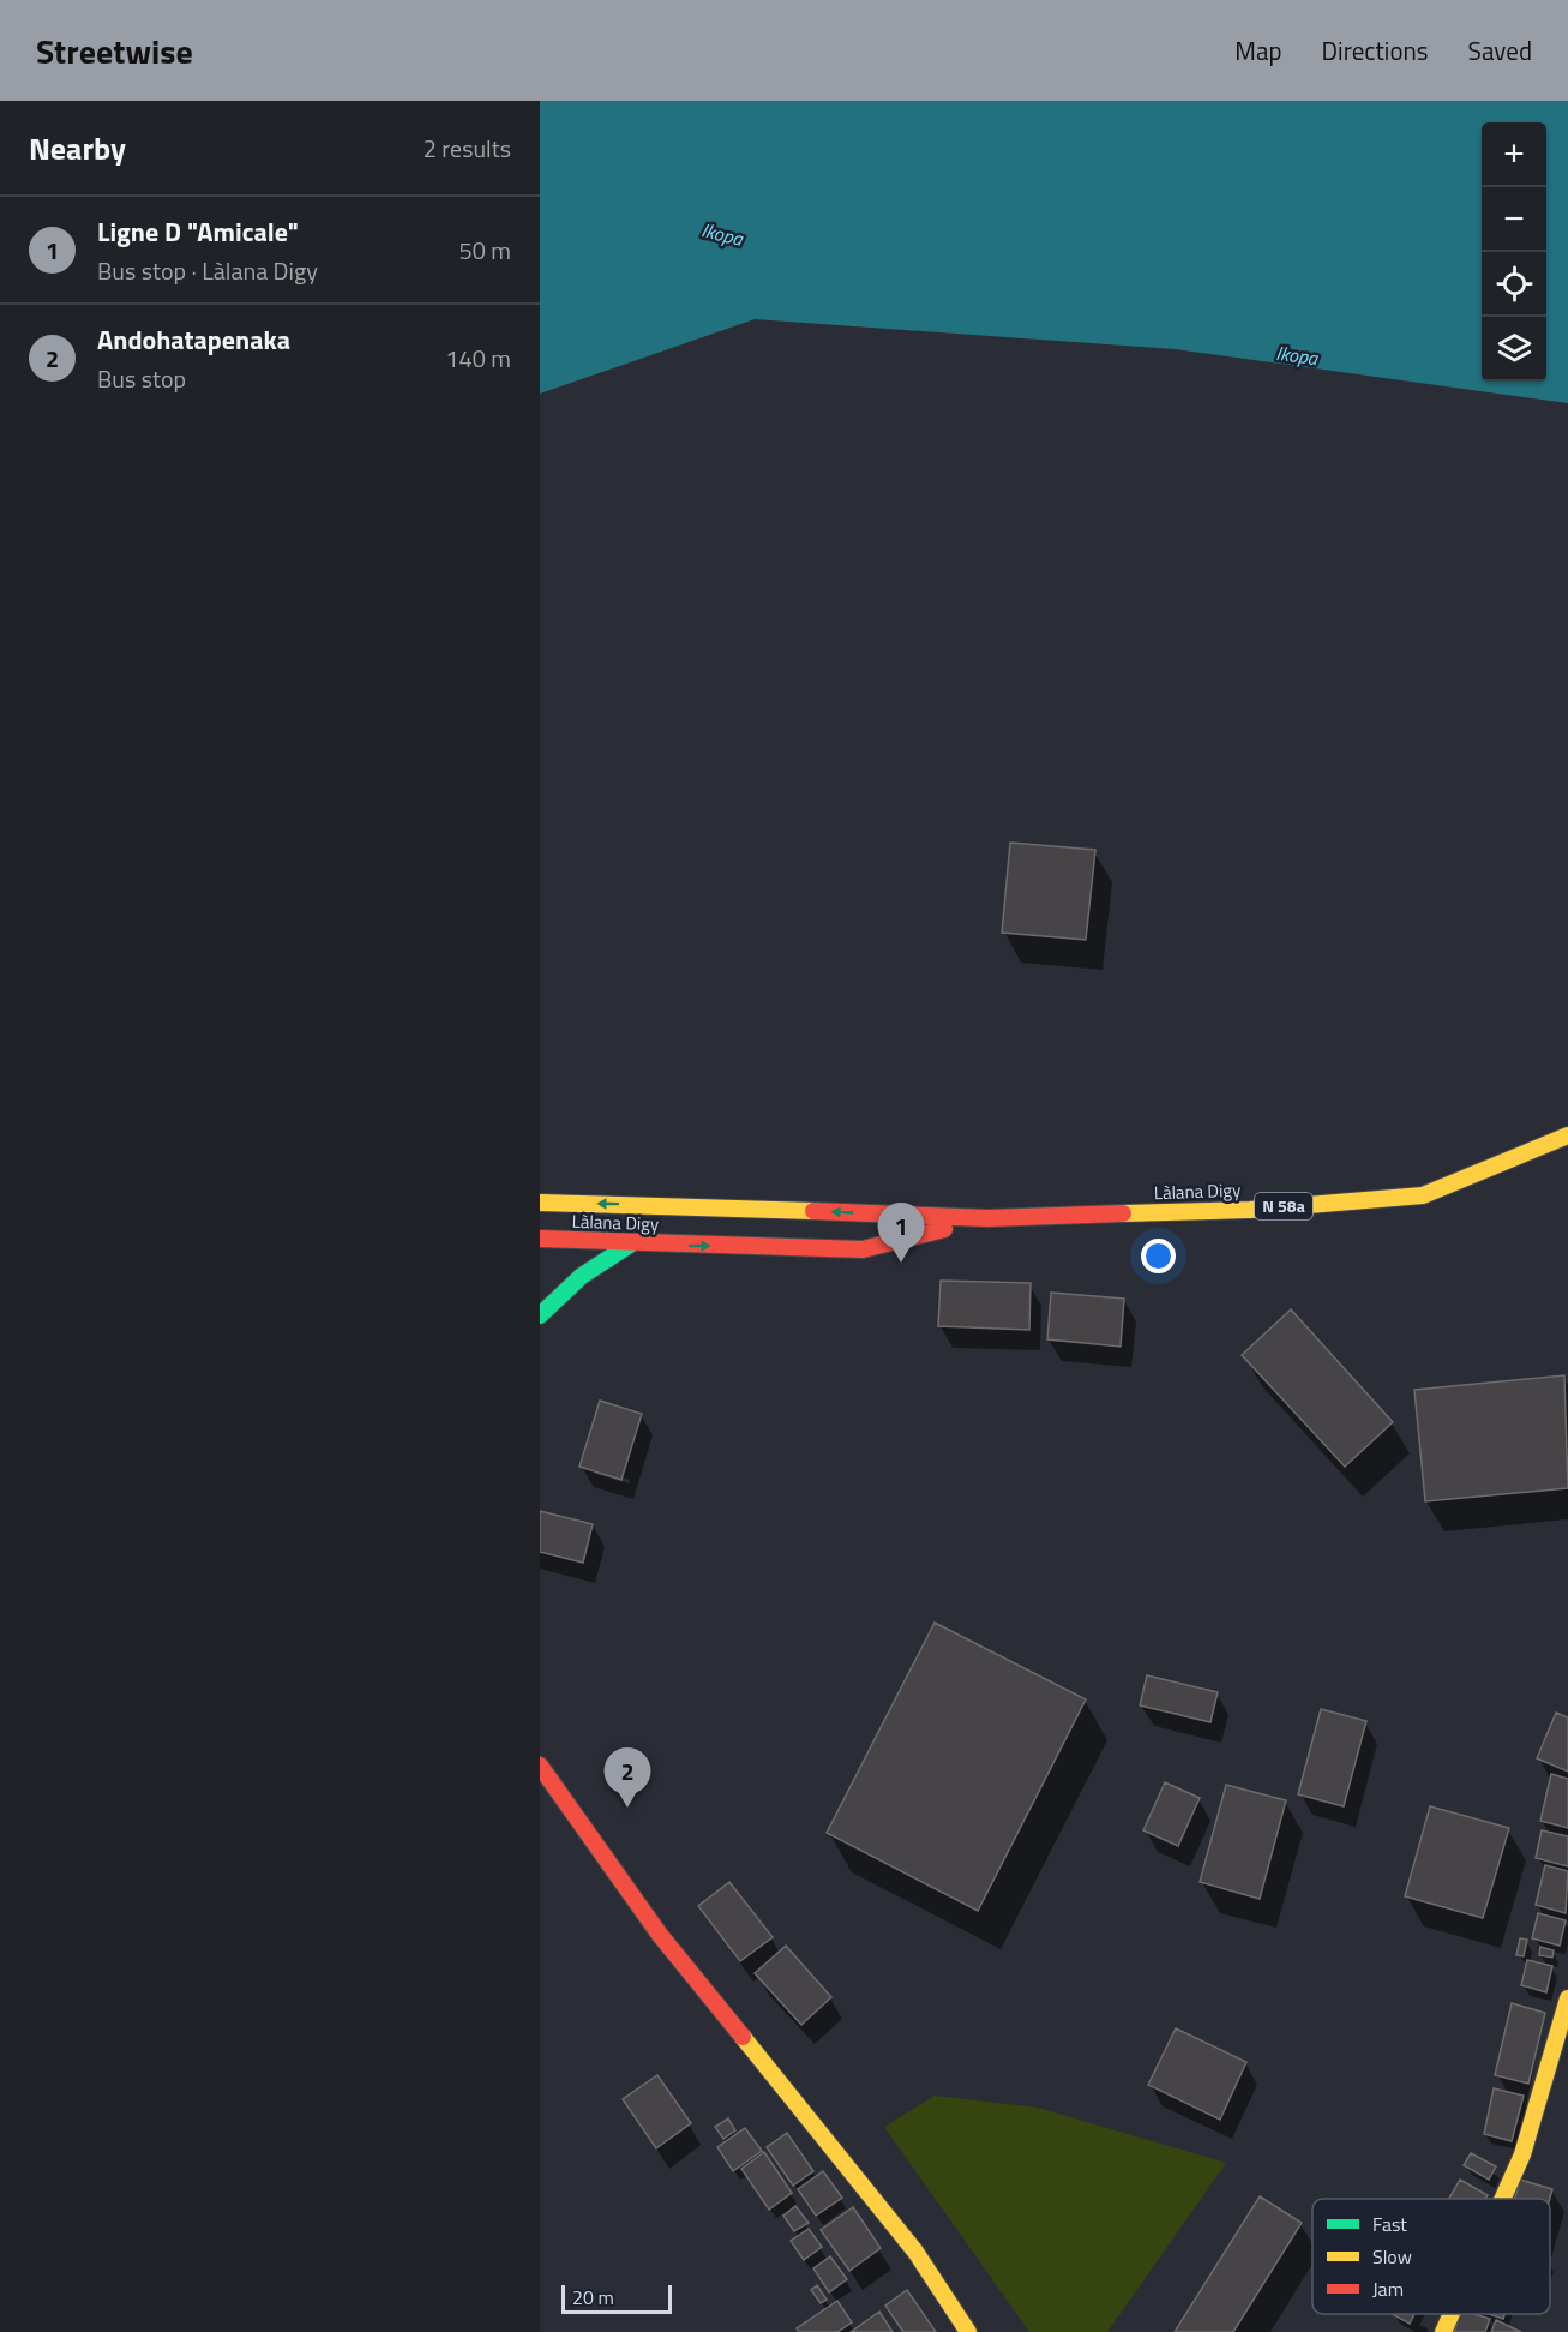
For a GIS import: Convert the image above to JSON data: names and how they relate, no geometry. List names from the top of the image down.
{
  "streets": {
    "main road": ["Làlana Digy", "N 58a"]
  },
  "water": ["Ikopa"],
  "legend": ["Fast", "Slow", "Jam"],
  "scale_bar": "20 m",
  "page": {
    "header": "Streetwise",
    "nav": ["Map", "Directions", "Saved"],
    "heading": ["Nearby", "2 results"],
    "map_buttons": ["+", "−"],
    "list": [
      {
        "mark": "1",
        "name": "Ligne D \"Amicale\"",
        "note": "Bus stop · Làlana Digy",
        "value": "50 m"
      },
      {
        "mark": "2",
        "name": "Andohatapenaka",
        "note": "Bus stop",
        "value": "140 m"
      }
    ],
    "pins": ["1", "2"],
    "scale": "20 m"
  }
}
